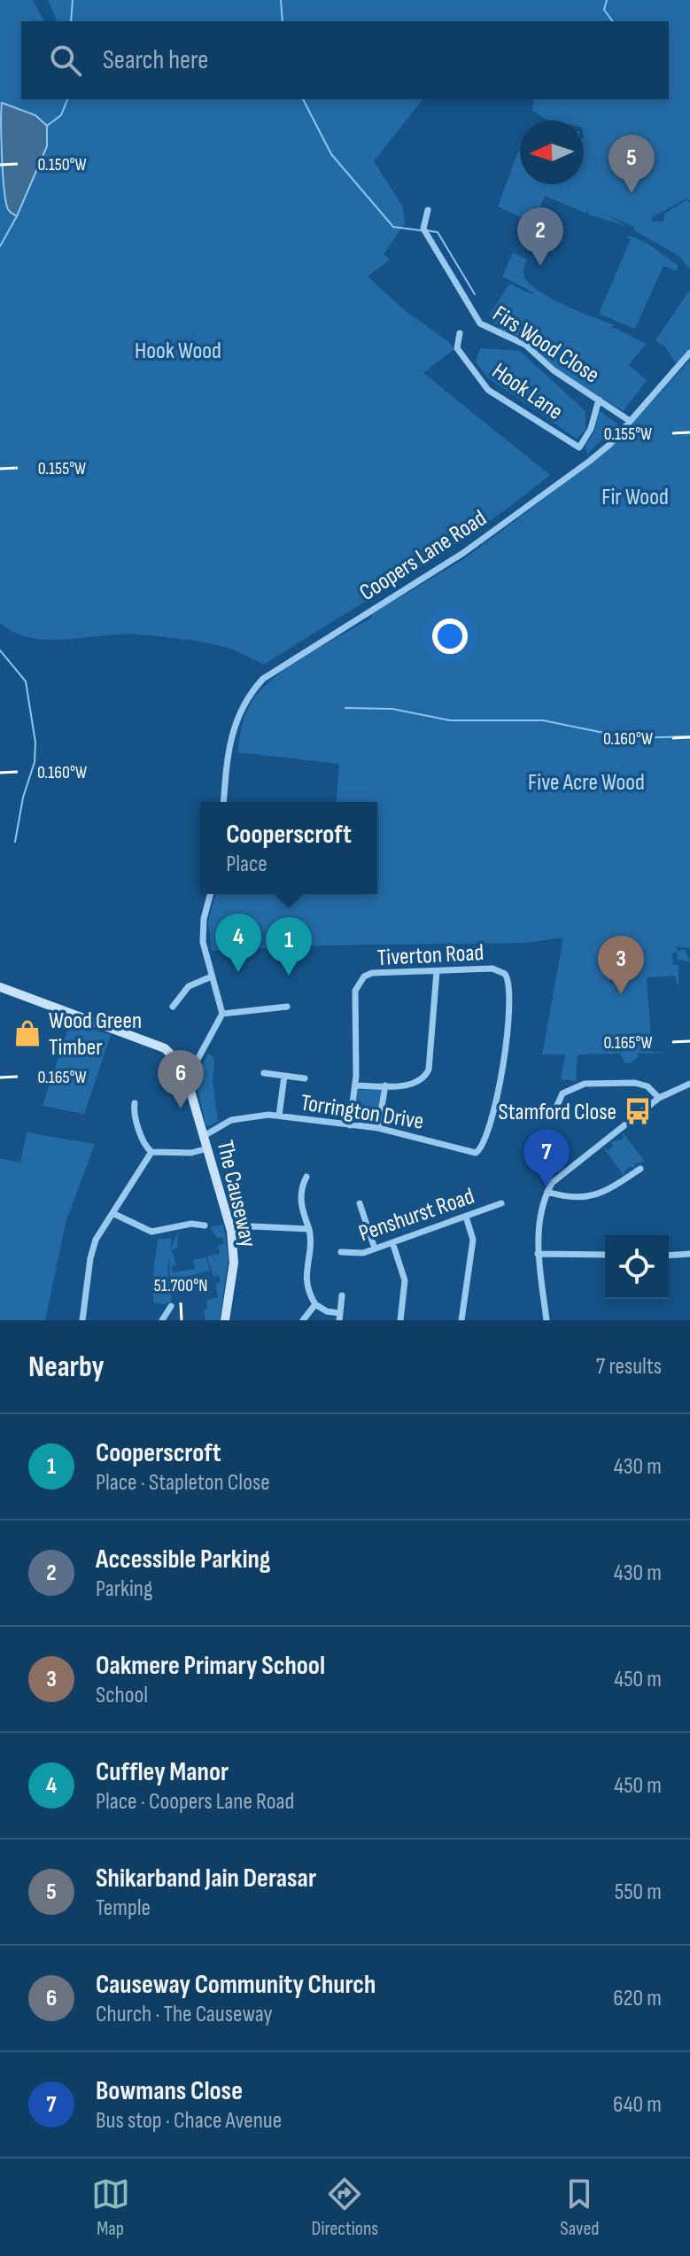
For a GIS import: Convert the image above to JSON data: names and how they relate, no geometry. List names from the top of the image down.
{
  "streets": {
    "main road": ["The Causeway"],
    "street": [
      "Firs Wood Close",
      "Hook Lane",
      "Coopers Lane Road",
      "Tiverton Road",
      "Torrington Drive",
      "Penshurst Road"
    ]
  },
  "crossings": [
    ["Firs Wood Close", "Hook Lane"],
    ["Firs Wood Close", "Coopers Lane Road"],
    ["Tiverton Road", "Torrington Drive"],
    ["Torrington Drive", "The Causeway"]
  ],
  "parks": ["Hook Wood", "Fir Wood", "Five Acre Wood"],
  "places": {
    "shop": ["Wood Green Timber"],
    "bus stop": ["Stamford Close"]
  },
  "north": "left",
  "page": {
    "search": "Search here",
    "pins": [
      "5",
      "2",
      "4",
      "1",
      "3",
      "6",
      "7"
    ],
    "popup": ["Cooperscroft", "Place"],
    "heading": ["Nearby", "7 results"],
    "list": [
      {
        "mark": "1",
        "name": "Cooperscroft",
        "note": "Place · Stapleton Close",
        "value": "430 m"
      },
      {
        "mark": "2",
        "name": "Accessible Parking",
        "note": "Parking",
        "value": "430 m"
      },
      {
        "mark": "3",
        "name": "Oakmere Primary School",
        "note": "School",
        "value": "450 m"
      },
      {
        "mark": "4",
        "name": "Cuffley Manor",
        "note": "Place · Coopers Lane Road",
        "value": "450 m"
      },
      {
        "mark": "5",
        "name": "Shikarband Jain Derasar",
        "note": "Temple",
        "value": "550 m"
      },
      {
        "mark": "6",
        "name": "Causeway Community Church",
        "note": "Church · The Causeway",
        "value": "620 m"
      },
      {
        "mark": "7",
        "name": "Bowmans Close",
        "note": "Bus stop · Chace Avenue",
        "value": "640 m"
      }
    ],
    "nav": ["Map", "Directions", "Saved"]
  },
  "coordinates": [
    "0.150°W",
    "0.155°W",
    "0.160°W",
    "0.165°W",
    "51.700°N"
  ]
}
